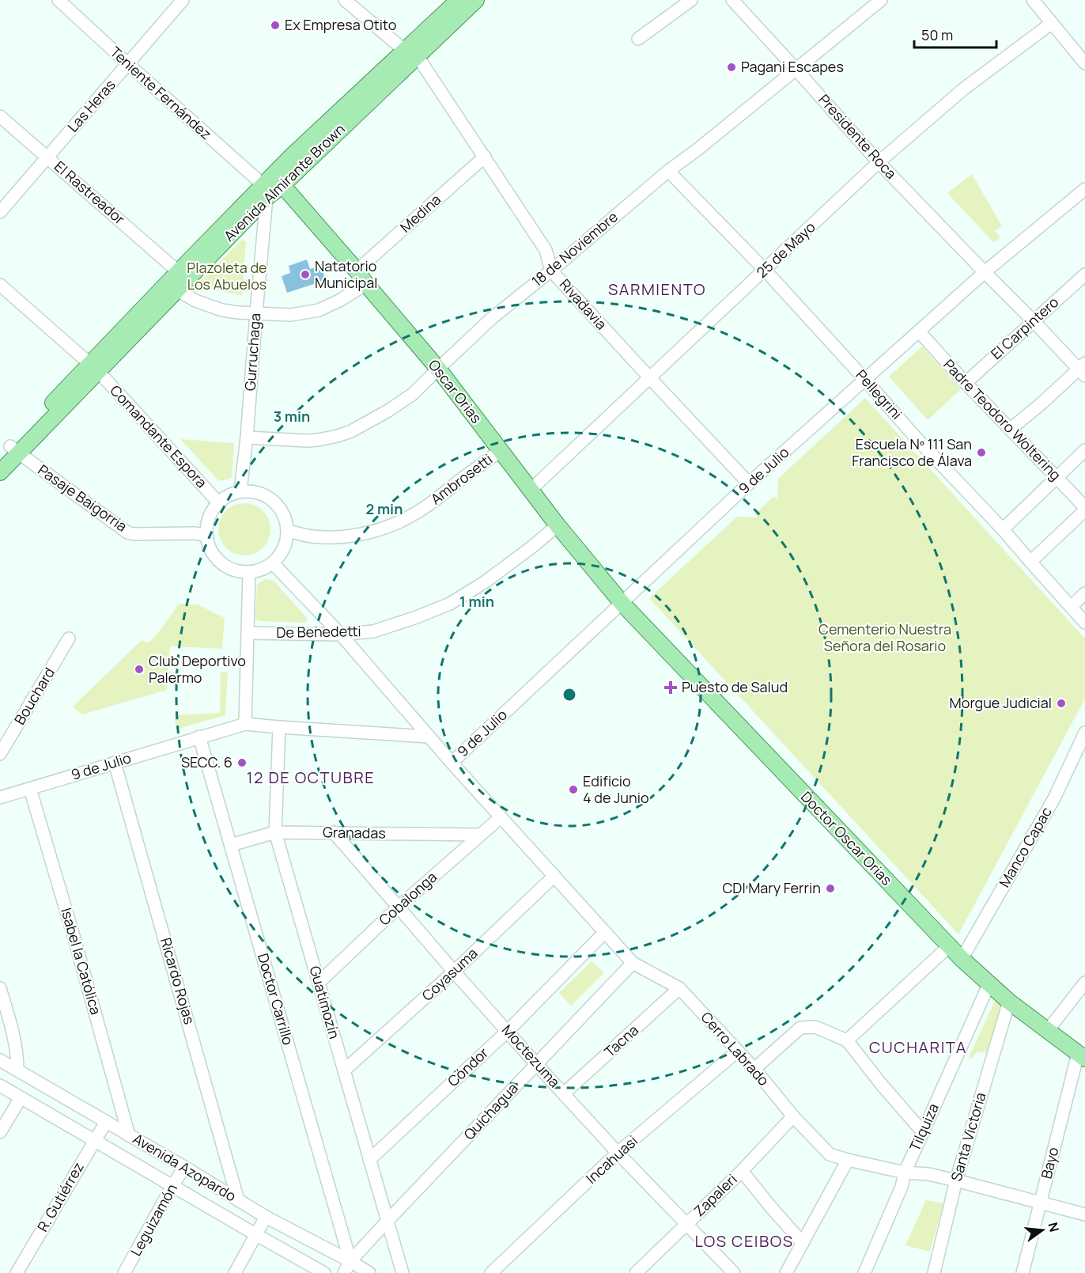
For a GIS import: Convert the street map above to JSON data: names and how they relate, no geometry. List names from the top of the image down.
{
  "streets": {
    "main road": ["Avenida Almirante Brown", "Oscar Orias", "Doctor Oscar Orias"],
    "street": [
      "Teniente Fernández",
      "Las Heras",
      "Presidente Roca",
      "El Rastreador",
      "Medina",
      "18 de Noviembre",
      "25 de Mayo",
      "Rivadavia",
      "El Carpintero",
      "Gurruchaga",
      "Pellegrini",
      "Padre Teodoro Woltering",
      "Comandante Espora",
      "9 de Julio",
      "Ambrosetti",
      "Pasaje Baigorria",
      "De Benedetti",
      "Bouchard",
      "Granadas",
      "Manco Capac",
      "Cobalonga",
      "Isabel la Católica",
      "Coyasuma",
      "Ricardo Rojas",
      "Doctor Carrillo",
      "Guatimozín",
      "Tacna",
      "Cerro Labrado",
      "Moctezuma",
      "Cóndor",
      "Quichagua",
      "Tilquiza",
      "Santa Victoria",
      "Incahuasi",
      "Bayo",
      "Avenida Azopardo",
      "Zapaleri",
      "R. Gutiérrez",
      "Leguizamón"
    ]
  },
  "crossings": [
    ["Teniente Fernández", "Las Heras"],
    ["Teniente Fernández", "Avenida Almirante Brown"],
    ["Teniente Fernández", "Gurruchaga"],
    ["Las Heras", "El Rastreador"],
    ["Presidente Roca", "18 de Noviembre"],
    ["Presidente Roca", "25 de Mayo"],
    ["Presidente Roca", "El Carpintero"],
    ["Presidente Roca", "9 de Julio"],
    ["Avenida Almirante Brown", "El Rastreador"],
    ["Avenida Almirante Brown", "Rivadavia"],
    ["Avenida Almirante Brown", "Gurruchaga"],
    ["Avenida Almirante Brown", "Oscar Orias"],
    ["Avenida Almirante Brown", "Comandante Espora"],
    ["Avenida Almirante Brown", "Pasaje Baigorria"],
    ["Medina", "Rivadavia"],
    ["Medina", "Oscar Orias"],
    ["18 de Noviembre", "Rivadavia"],
    ["18 de Noviembre", "Gurruchaga"],
    ["18 de Noviembre", "Oscar Orias"],
    ["18 de Noviembre", "Pellegrini"],
    ["25 de Mayo", "Rivadavia"],
    ["25 de Mayo", "Oscar Orias"],
    ["25 de Mayo", "Pellegrini"],
    ["Rivadavia", "9 de Julio"],
    ["El Carpintero", "Padre Teodoro Woltering"],
    ["Gurruchaga", "Comandante Espora"],
    ["Gurruchaga", "Ambrosetti"],
    ["Gurruchaga", "Pasaje Baigorria"],
    ["Oscar Orias", "9 de Julio"],
    ["Oscar Orias", "Ambrosetti"],
    ["Oscar Orias", "De Benedetti"],
    ["Oscar Orias", "Doctor Oscar Orias"],
    ["Pellegrini", "9 de Julio"],
    ["Padre Teodoro Woltering", "9 de Julio"],
    ["Comandante Espora", "Ambrosetti"],
    ["Comandante Espora", "Pasaje Baigorria"],
    ["9 de Julio", "Doctor Oscar Orias"],
    ["9 de Julio", "Isabel la Católica"],
    ["9 de Julio", "Ricardo Rojas"],
    ["9 de Julio", "Doctor Carrillo"],
    ["9 de Julio", "Guatimozín"],
    ["9 de Julio", "Cerro Labrado"],
    ["Ambrosetti", "Pasaje Baigorria"],
    ["Granadas", "Cobalonga"],
    ["Granadas", "Doctor Carrillo"],
    ["Granadas", "Guatimozín"],
    ["Granadas", "Moctezuma"],
    ["Doctor Oscar Orias", "Manco Capac"],
    ["Doctor Oscar Orias", "Tilquiza"],
    ["Doctor Oscar Orias", "Santa Victoria"],
    ["Doctor Oscar Orias", "Bayo"],
    ["Cobalonga", "Guatimozín"],
    ["Cobalonga", "Cerro Labrado"],
    ["Cobalonga", "Moctezuma"],
    ["Isabel la Católica", "Avenida Azopardo"],
    ["Coyasuma", "Guatimozín"],
    ["Coyasuma", "Cerro Labrado"],
    ["Coyasuma", "Moctezuma"],
    ["Ricardo Rojas", "Avenida Azopardo"],
    ["Doctor Carrillo", "Quichagua"],
    ["Doctor Carrillo", "Avenida Azopardo"],
    ["Guatimozín", "Cóndor"],
    ["Guatimozín", "Quichagua"],
    ["Tacna", "Cerro Labrado"],
    ["Tacna", "Moctezuma"],
    ["Cerro Labrado", "Cóndor"],
    ["Cerro Labrado", "Quichagua"],
    ["Cerro Labrado", "Tilquiza"],
    ["Cerro Labrado", "Santa Victoria"],
    ["Cerro Labrado", "Incahuasi"],
    ["Cerro Labrado", "Bayo"],
    ["Cerro Labrado", "Zapaleri"],
    ["Moctezuma", "Cóndor"],
    ["Moctezuma", "Quichagua"],
    ["Moctezuma", "Incahuasi"],
    ["Moctezuma", "Zapaleri"],
    ["Quichagua", "Avenida Azopardo"],
    ["Avenida Azopardo", "R. Gutiérrez"],
    ["Avenida Azopardo", "Leguizamón"]
  ],
  "districts": [
    "SARMIENTO",
    "12 DE OCTUBRE",
    "CUCHARITA",
    "LOS CEIBOS"
  ],
  "parks": ["Plazoleta de Los Abuelos", "Cementerio Nuestra Señora del Rosario"],
  "places": {
    "other": [
      "Ex Empresa Otito",
      "Pagani Escapes",
      "Natatorio Municipal",
      "Escuela Nº 111 San Francisco de Álava",
      "Club Deportivo Palermo",
      "Morgue Judicial",
      "SECC. 6",
      "Edificio 4 de Junio",
      "CDI Mary Ferrin"
    ],
    "health": ["Puesto de Salud"]
  },
  "scale_bar": "50 m",
  "north": "right",
  "rings": ["3 min", "2 min", "1 min"]
}
